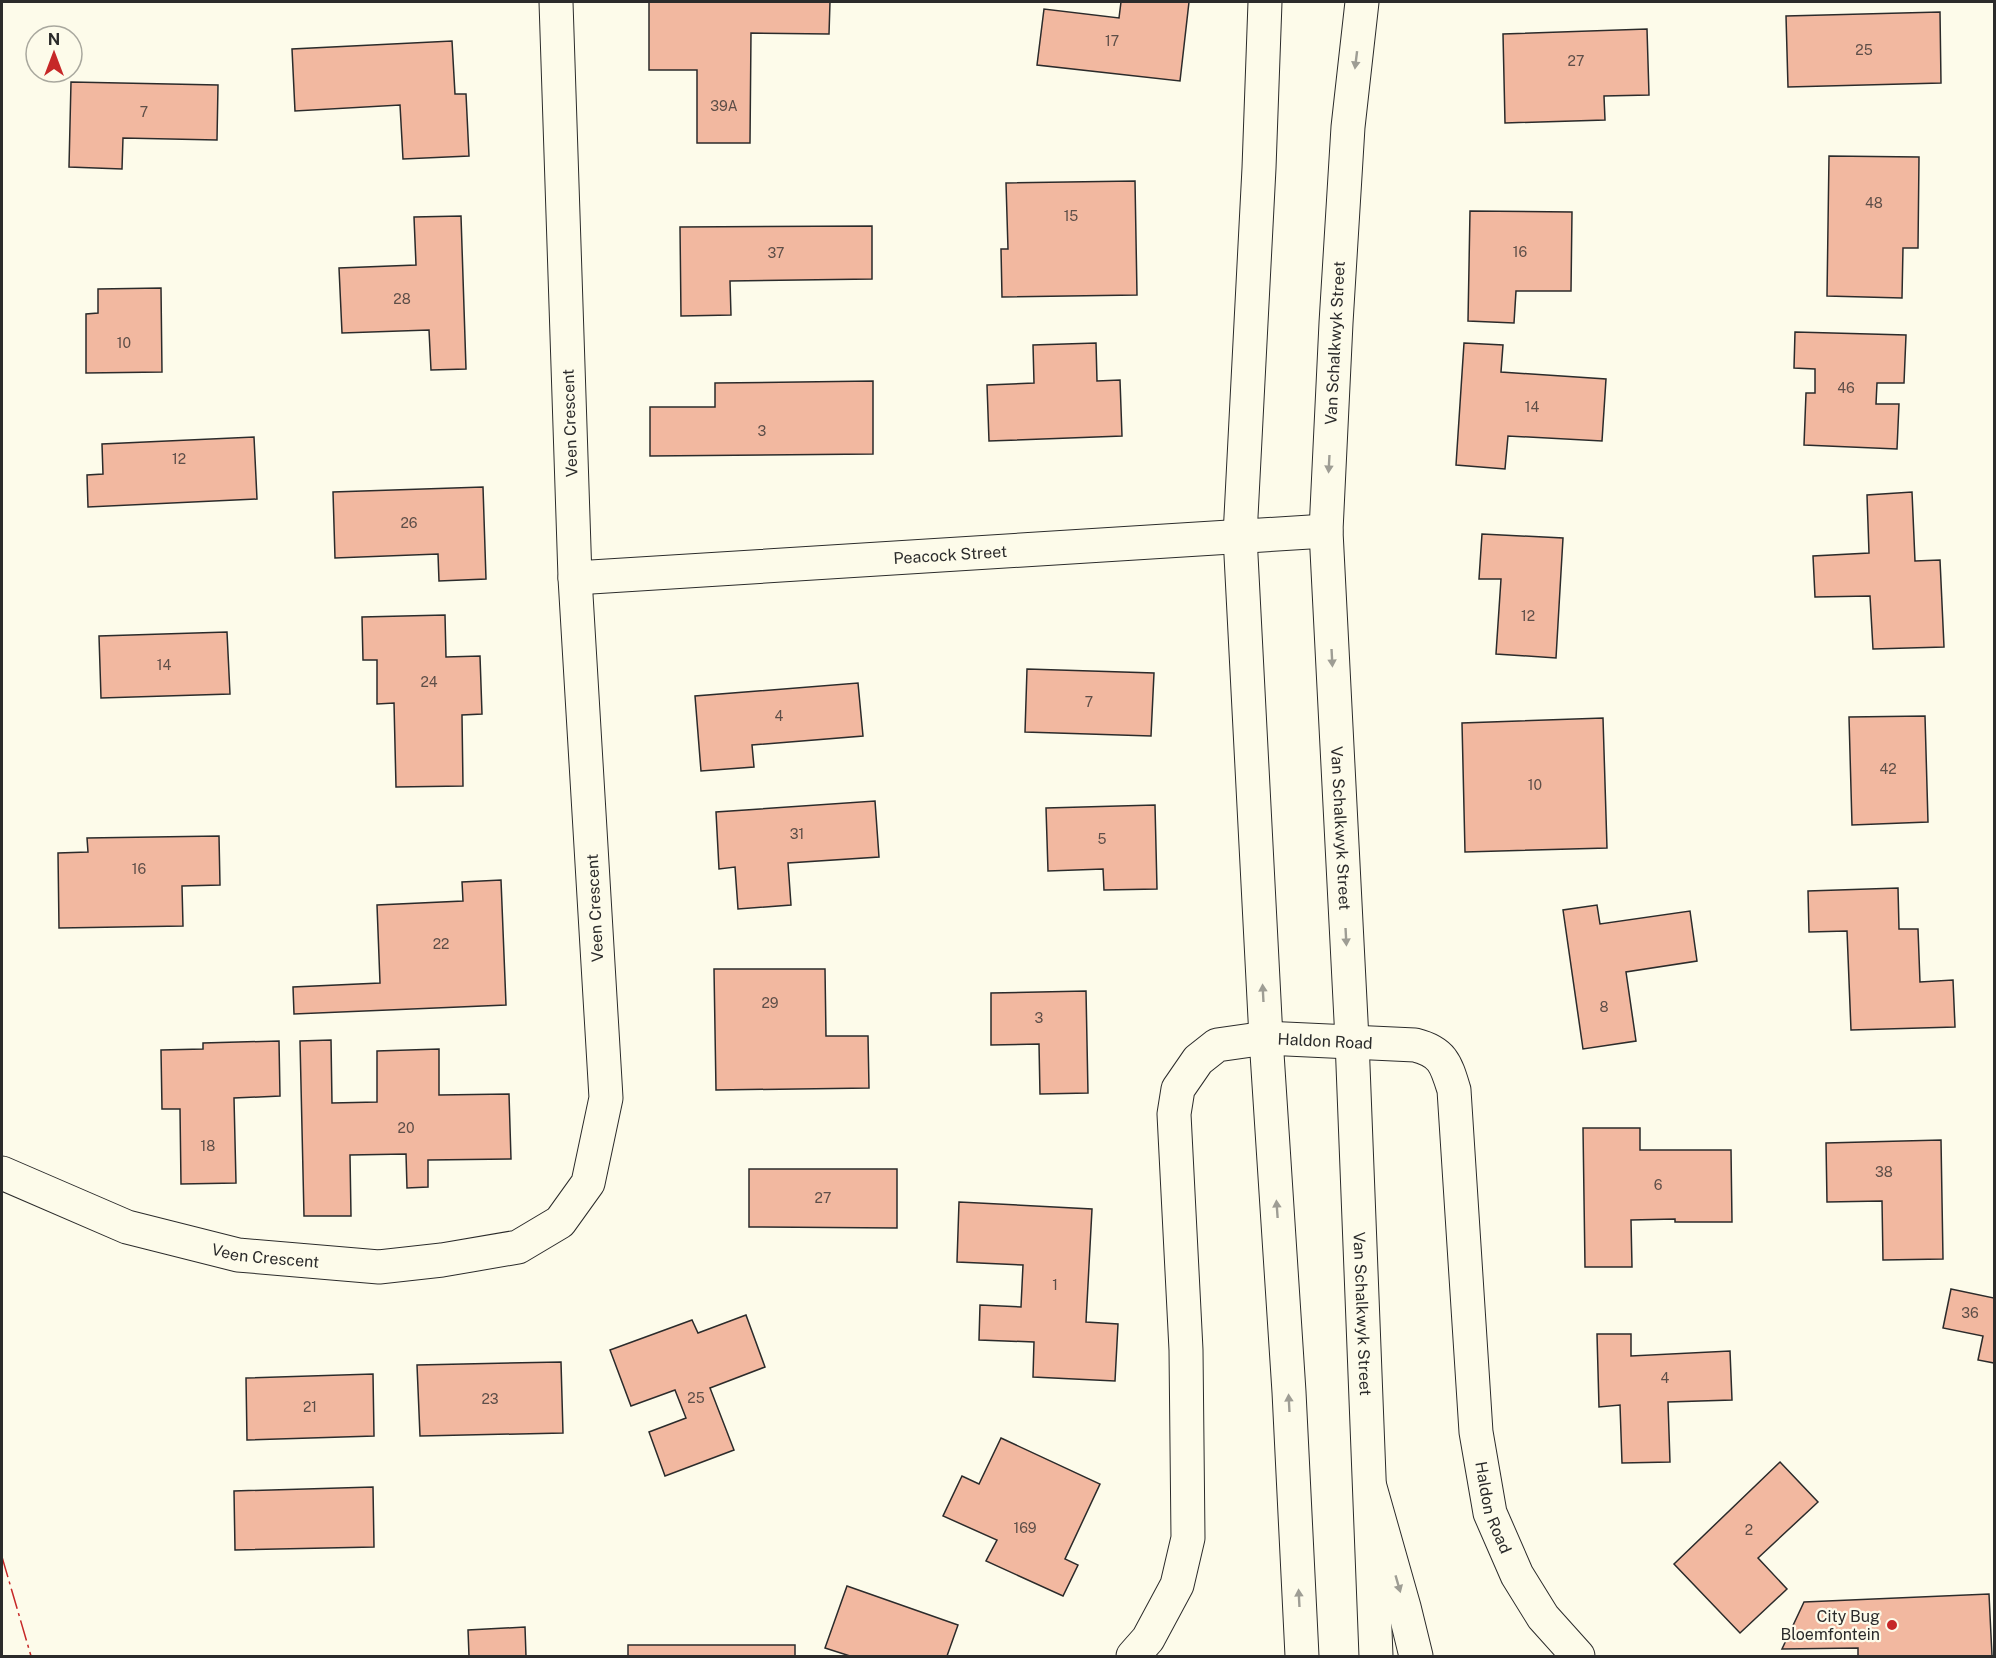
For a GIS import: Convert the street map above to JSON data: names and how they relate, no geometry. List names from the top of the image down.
{
  "streets": {
    "main road": [
      "Van Schalkwyk Street",
      "Veen Crescent",
      "Peacock Street",
      "Haldon Road"
    ]
  },
  "crossings": [
    ["Van Schalkwyk Street", "Peacock Street"],
    ["Van Schalkwyk Street", "Haldon Road"],
    ["Veen Crescent", "Peacock Street"]
  ],
  "places": ["City Bug Bloemfontein"],
  "house_numbers": [
    "17",
    "25",
    "27",
    "39A",
    "7",
    "48",
    "15",
    "16",
    "37",
    "28",
    "10",
    "46",
    "14",
    "3",
    "12",
    "26",
    "12",
    "14",
    "24",
    "7",
    "4",
    "42",
    "10",
    "31",
    "5",
    "16",
    "22",
    "29",
    "8",
    "3",
    "20",
    "18",
    "38",
    "6",
    "27",
    "1",
    "36",
    "4",
    "25",
    "23",
    "21",
    "169",
    "2"
  ],
  "north": "top"
}
